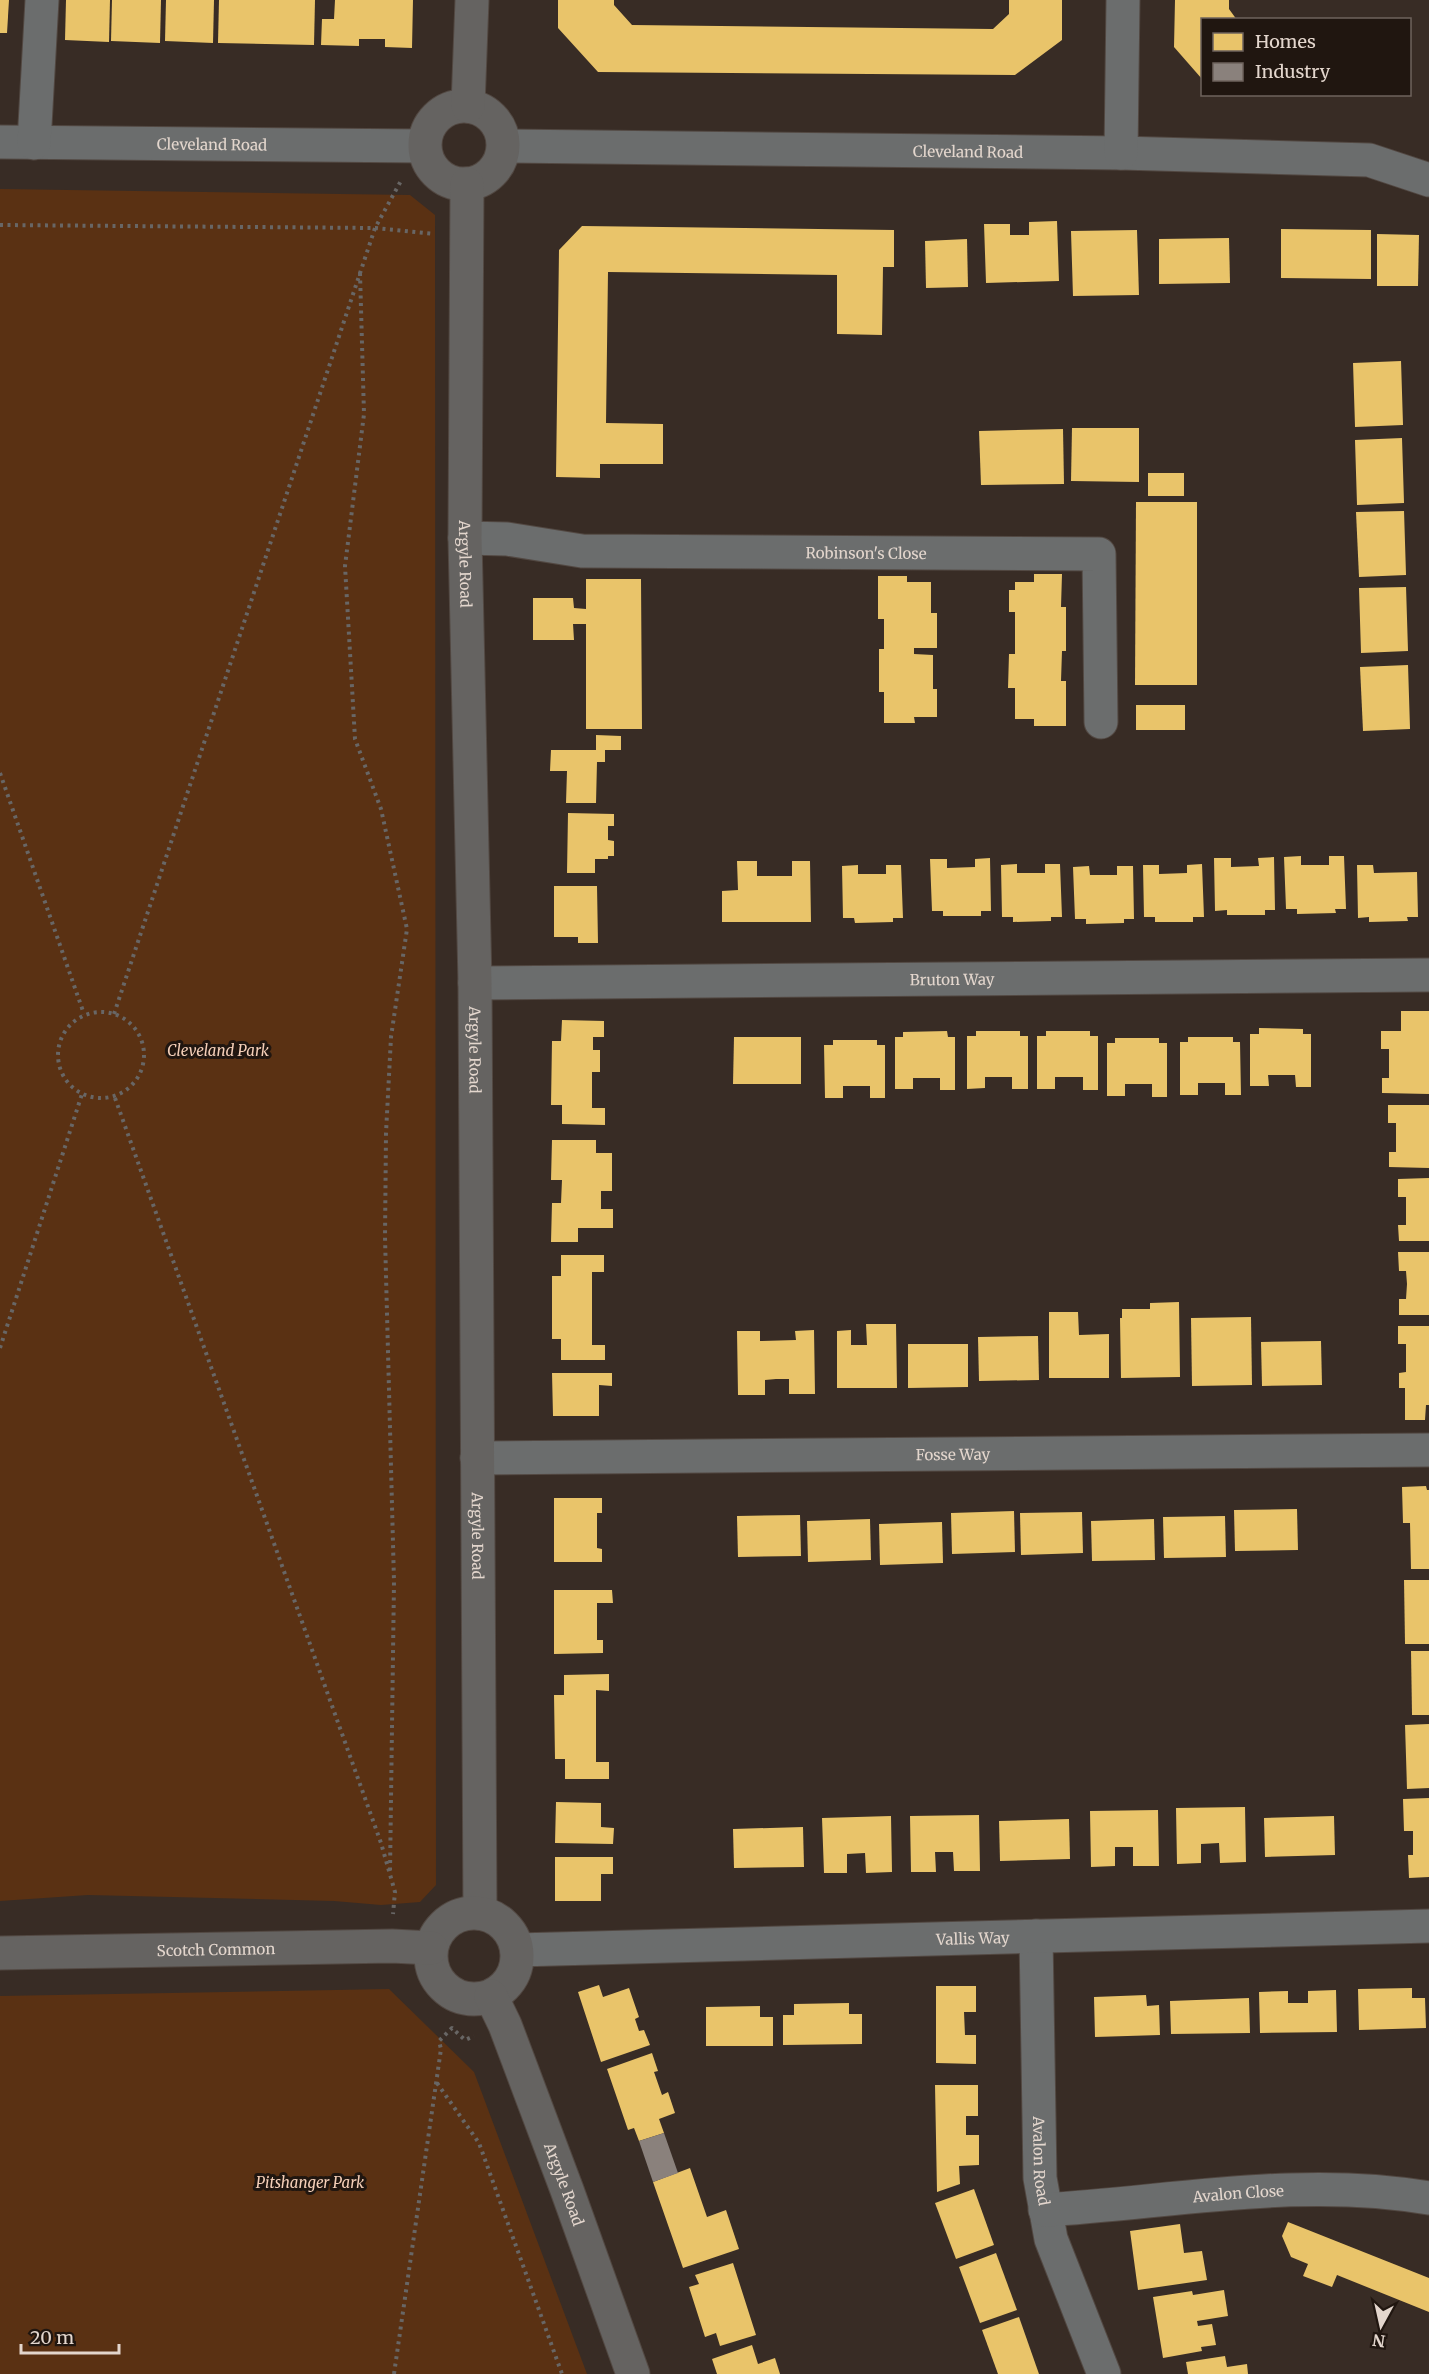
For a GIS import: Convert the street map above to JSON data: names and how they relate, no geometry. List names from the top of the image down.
{
  "streets": {
    "main road": ["Argyle Road", "Scotch Common"],
    "street": [
      "Cleveland Road",
      "Robinson's Close",
      "Bruton Way",
      "Fosse Way",
      "Vallis Way",
      "Avalon Road",
      "Avalon Close"
    ]
  },
  "crossings": [
    ["Cleveland Road", "Argyle Road"],
    ["Robinson's Close", "Argyle Road"],
    ["Argyle Road", "Bruton Way"],
    ["Argyle Road", "Fosse Way"],
    ["Argyle Road", "Vallis Way"],
    ["Argyle Road", "Scotch Common"],
    ["Vallis Way", "Scotch Common"],
    ["Vallis Way", "Avalon Road"],
    ["Avalon Road", "Avalon Close"]
  ],
  "parks": ["Cleveland Park", "Pitshanger Park"],
  "legend": ["Homes", "Industry"],
  "scale_bar": "20 m",
  "north": "bottom"
}
